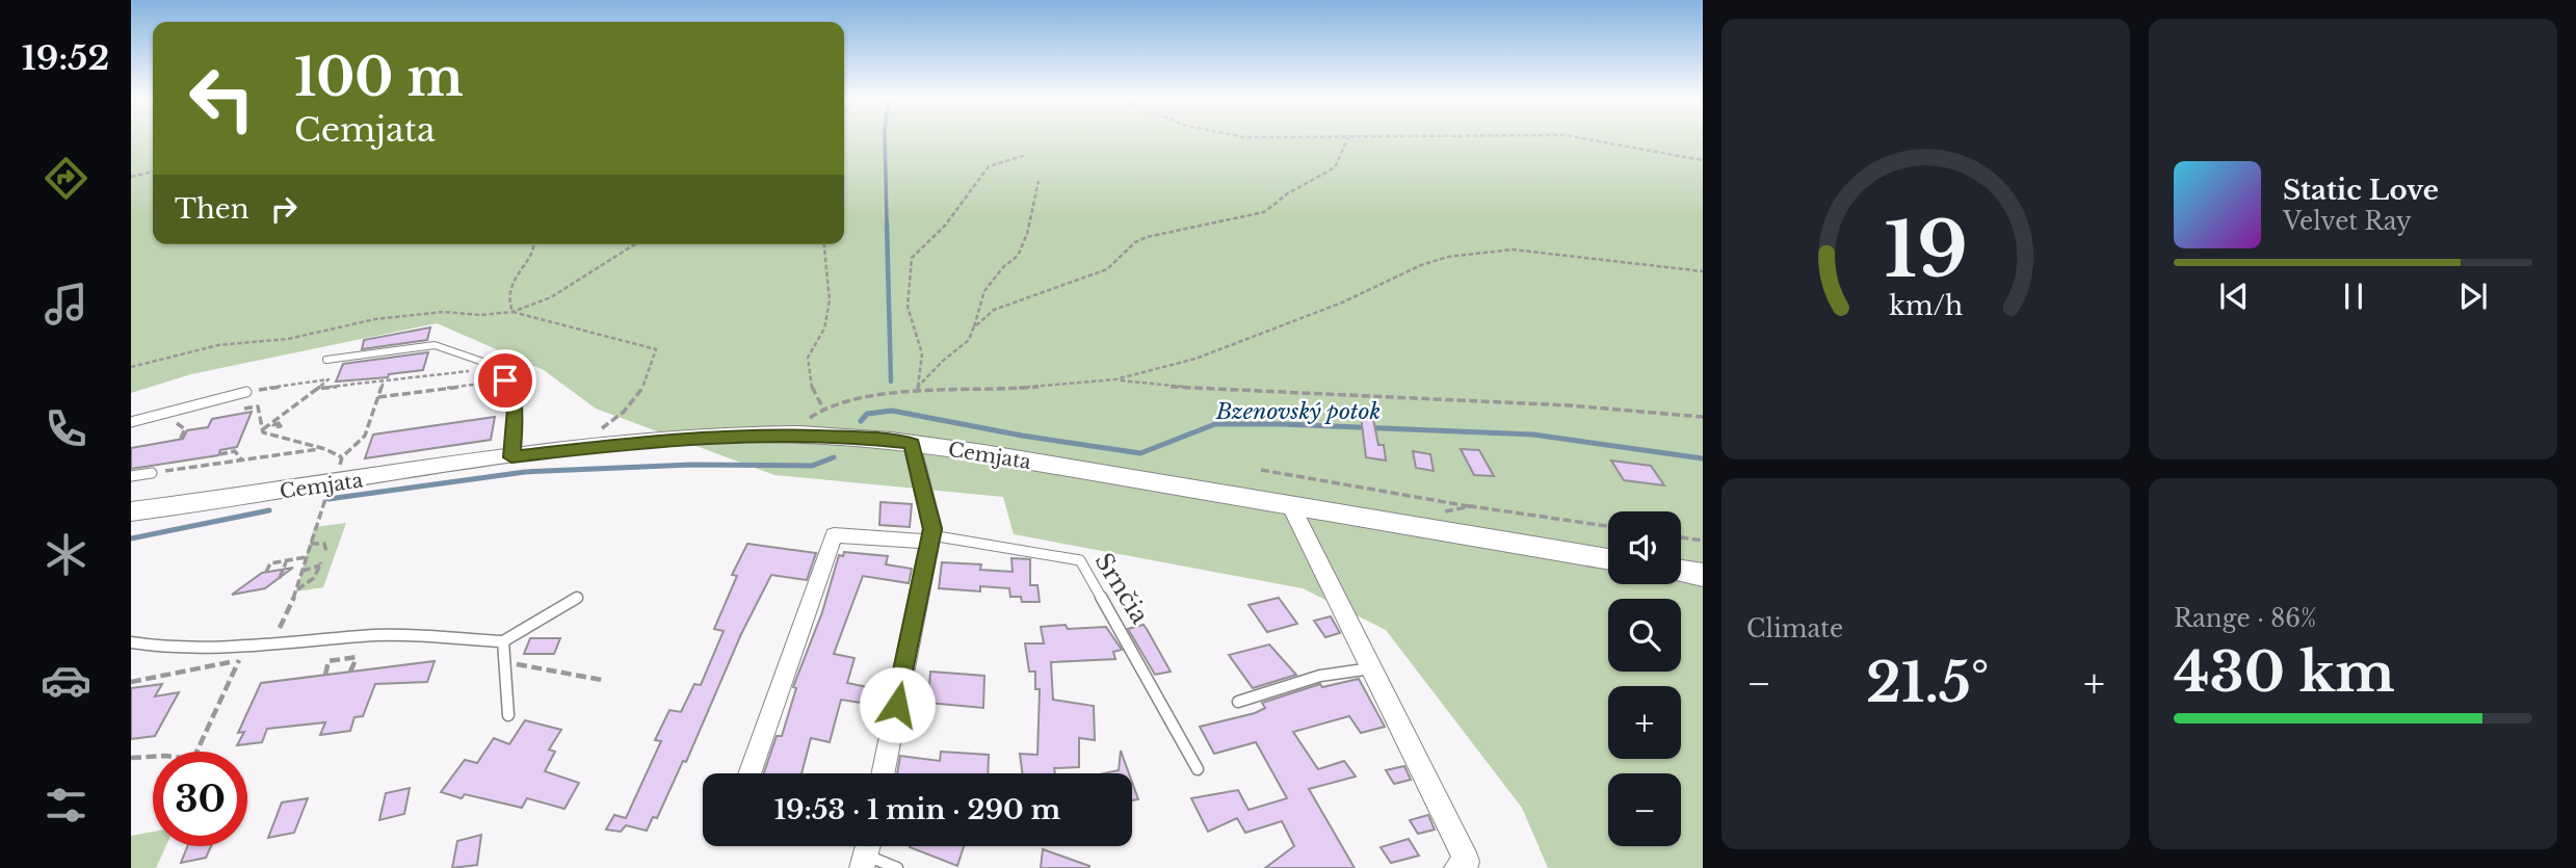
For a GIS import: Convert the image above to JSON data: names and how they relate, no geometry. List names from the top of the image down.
{
  "streets": {
    "main road": ["Cemjata"],
    "street": ["Srnčia"]
  },
  "water": ["Bzenovský potok"],
  "page": {
    "tabs": "19:52",
    "turn": ["100 m", "Cemjata"],
    "song": ["Static Love", "Velvet Ray"],
    "then": "Then",
    "tile": [
      "Climate",
      ["Range · 86%", "430 km"]
    ],
    "map_buttons": ["+", "−"],
    "heat": ["−", "21.5°", "+"],
    "limit": "30",
    "trip": "19:53 · 1 min · 290 m",
    "gauge": ["19", "km/h"]
  }
}
